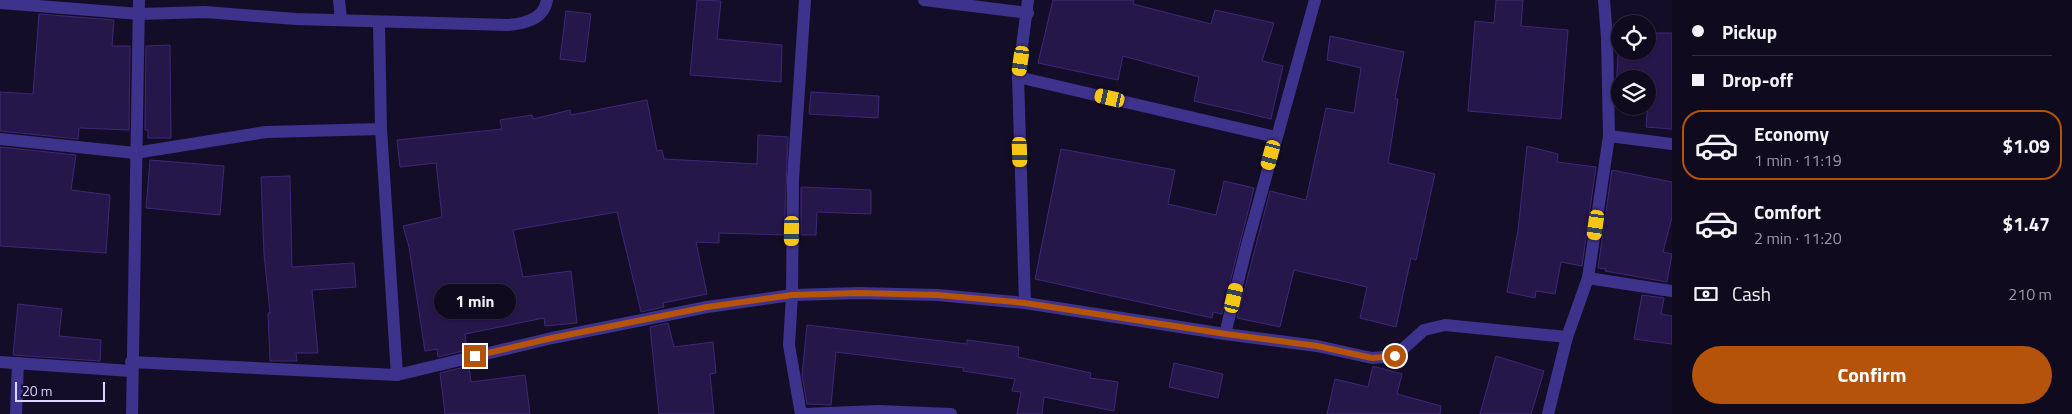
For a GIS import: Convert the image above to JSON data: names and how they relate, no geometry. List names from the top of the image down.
{
  "scale_bar": "20 m",
  "page": {
    "banner": ["Pickup", "Drop-off"],
    "list": [
      {
        "name": "Economy",
        "note": "1 min · 11:19",
        "value": "$1.09"
      },
      {
        "name": "Comfort",
        "note": "2 min · 11:20",
        "value": "$1.47"
      }
    ],
    "pay": ["Cash", "210 m"],
    "bubble": "1 min",
    "buttons": "Confirm",
    "scale": "20 m"
  }
}
